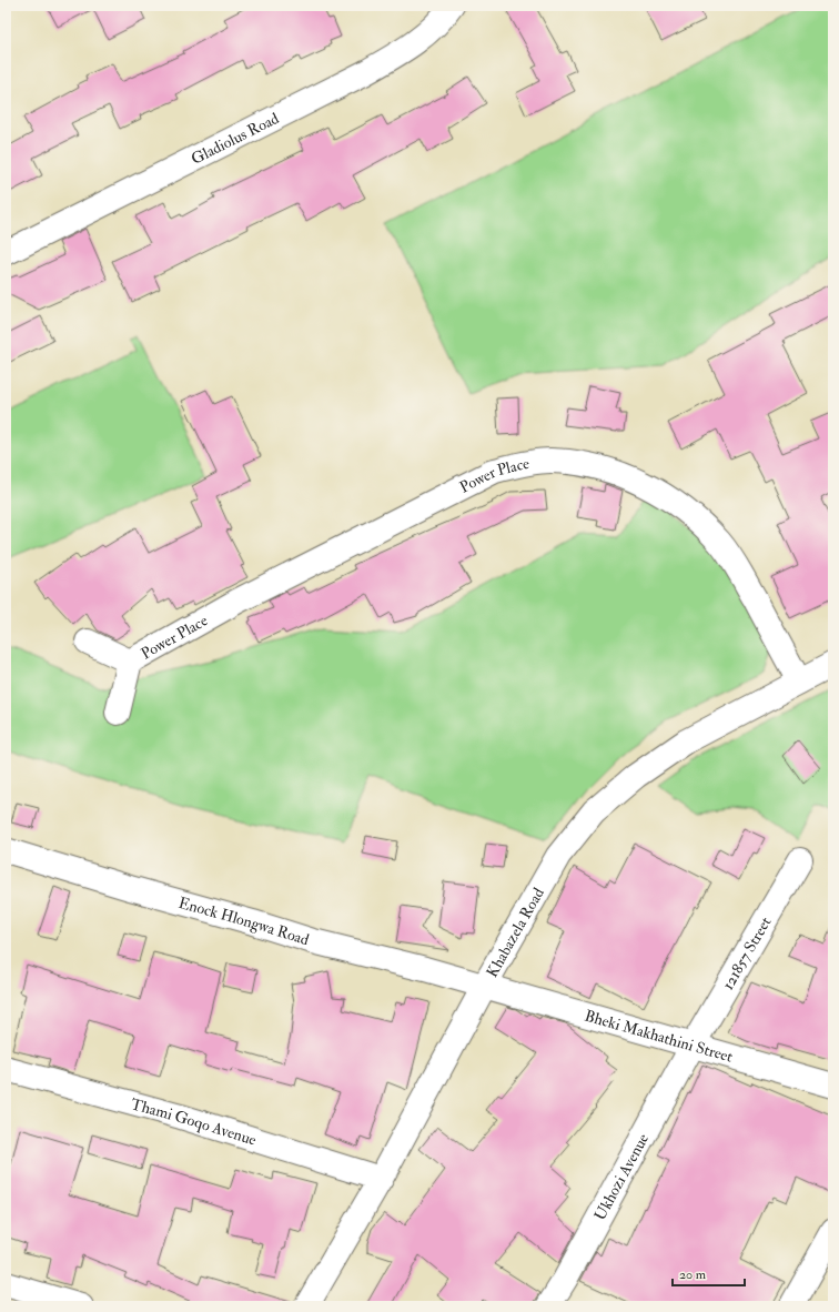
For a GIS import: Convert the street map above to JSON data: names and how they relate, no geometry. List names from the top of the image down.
{
  "streets": {
    "street": [
      "Gladiolus Road",
      "Power Place",
      "Enock Hlongwa Road",
      "Khabazela Road",
      "121857 Street",
      "Bheki Makhathini Street",
      "Thami Goqo Avenue",
      "Ukhozi Avenue"
    ]
  },
  "crossings": [
    ["Power Place", "Khabazela Road"],
    ["Enock Hlongwa Road", "Khabazela Road"],
    ["Enock Hlongwa Road", "Bheki Makhathini Street"],
    ["Khabazela Road", "Bheki Makhathini Street"],
    ["Khabazela Road", "Thami Goqo Avenue"],
    ["121857 Street", "Bheki Makhathini Street"],
    ["121857 Street", "Ukhozi Avenue"],
    ["Bheki Makhathini Street", "Ukhozi Avenue"]
  ],
  "scale_bar": "20 m"
}
